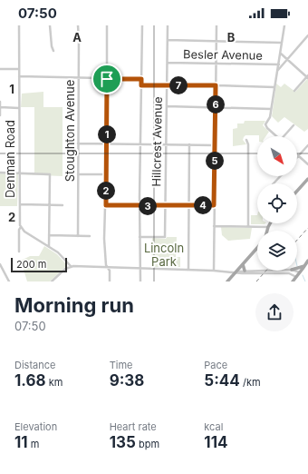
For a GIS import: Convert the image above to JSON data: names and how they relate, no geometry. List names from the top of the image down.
{
  "streets": {
    "street": [
      "Besler Avenue",
      "Stoughton Avenue",
      "Hillcrest Avenue",
      "Denman Road"
    ]
  },
  "crossings": [
    ["Besler Avenue", "Hillcrest Avenue"]
  ],
  "parks": ["Lincoln Park"],
  "scale_bar": "200 m",
  "north": "bottom right",
  "page": {
    "status": "07:50",
    "pins": [
      "7",
      "6",
      "1",
      "5",
      "2",
      "4",
      "3"
    ],
    "scale": "200 m",
    "heading": ["Morning run", "07:50"],
    "stats": [
      ["Distance", "1.68 km"],
      ["Time", "9:38"],
      ["Pace", "5:44 /km"],
      ["Elevation", "11 m"],
      ["Heart rate", "135 bpm"],
      ["kcal", "114"]
    ]
  },
  "grid": {
    "columns": ["A", "B"],
    "rows": ["1", "2"]
  }
}
